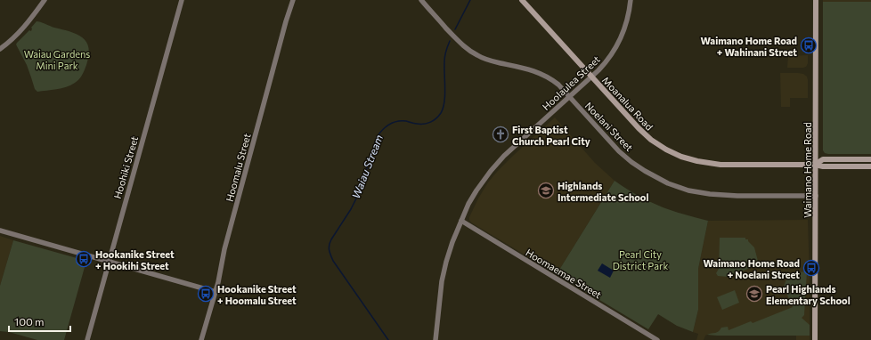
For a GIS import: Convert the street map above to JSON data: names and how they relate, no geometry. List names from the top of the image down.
{
  "streets": {
    "main road": ["Moanalua Road", "Waimano Home Road"],
    "street": [
      "Hoolaulea Street",
      "Noelani Street",
      "Hoohiki Street",
      "Hoomalu Street",
      "Hoomaemae Street"
    ]
  },
  "crossings": [
    ["Hoolaulea Street", "Moanalua Road"],
    ["Hoolaulea Street", "Noelani Street"],
    ["Hoolaulea Street", "Hoomaemae Street"],
    ["Moanalua Road", "Waimano Home Road"],
    ["Noelani Street", "Waimano Home Road"]
  ],
  "water": ["Waiau Stream"],
  "parks": ["Waiau Gardens Mini Park", "Pearl City District Park"],
  "places": {
    "bus stop": [
      "Waimano Home Road + Wahinani Street",
      "Hookanike Street + Hookihi Street",
      "Waimano Home Road + Noelani Street",
      "Hookanike Street + Hoomalu Street"
    ],
    "church": ["First Baptist Church Pearl City"],
    "school or university": ["Highlands Intermediate School", "Pearl Highlands Elementary School"]
  },
  "scale_bar": "100 m"
}
